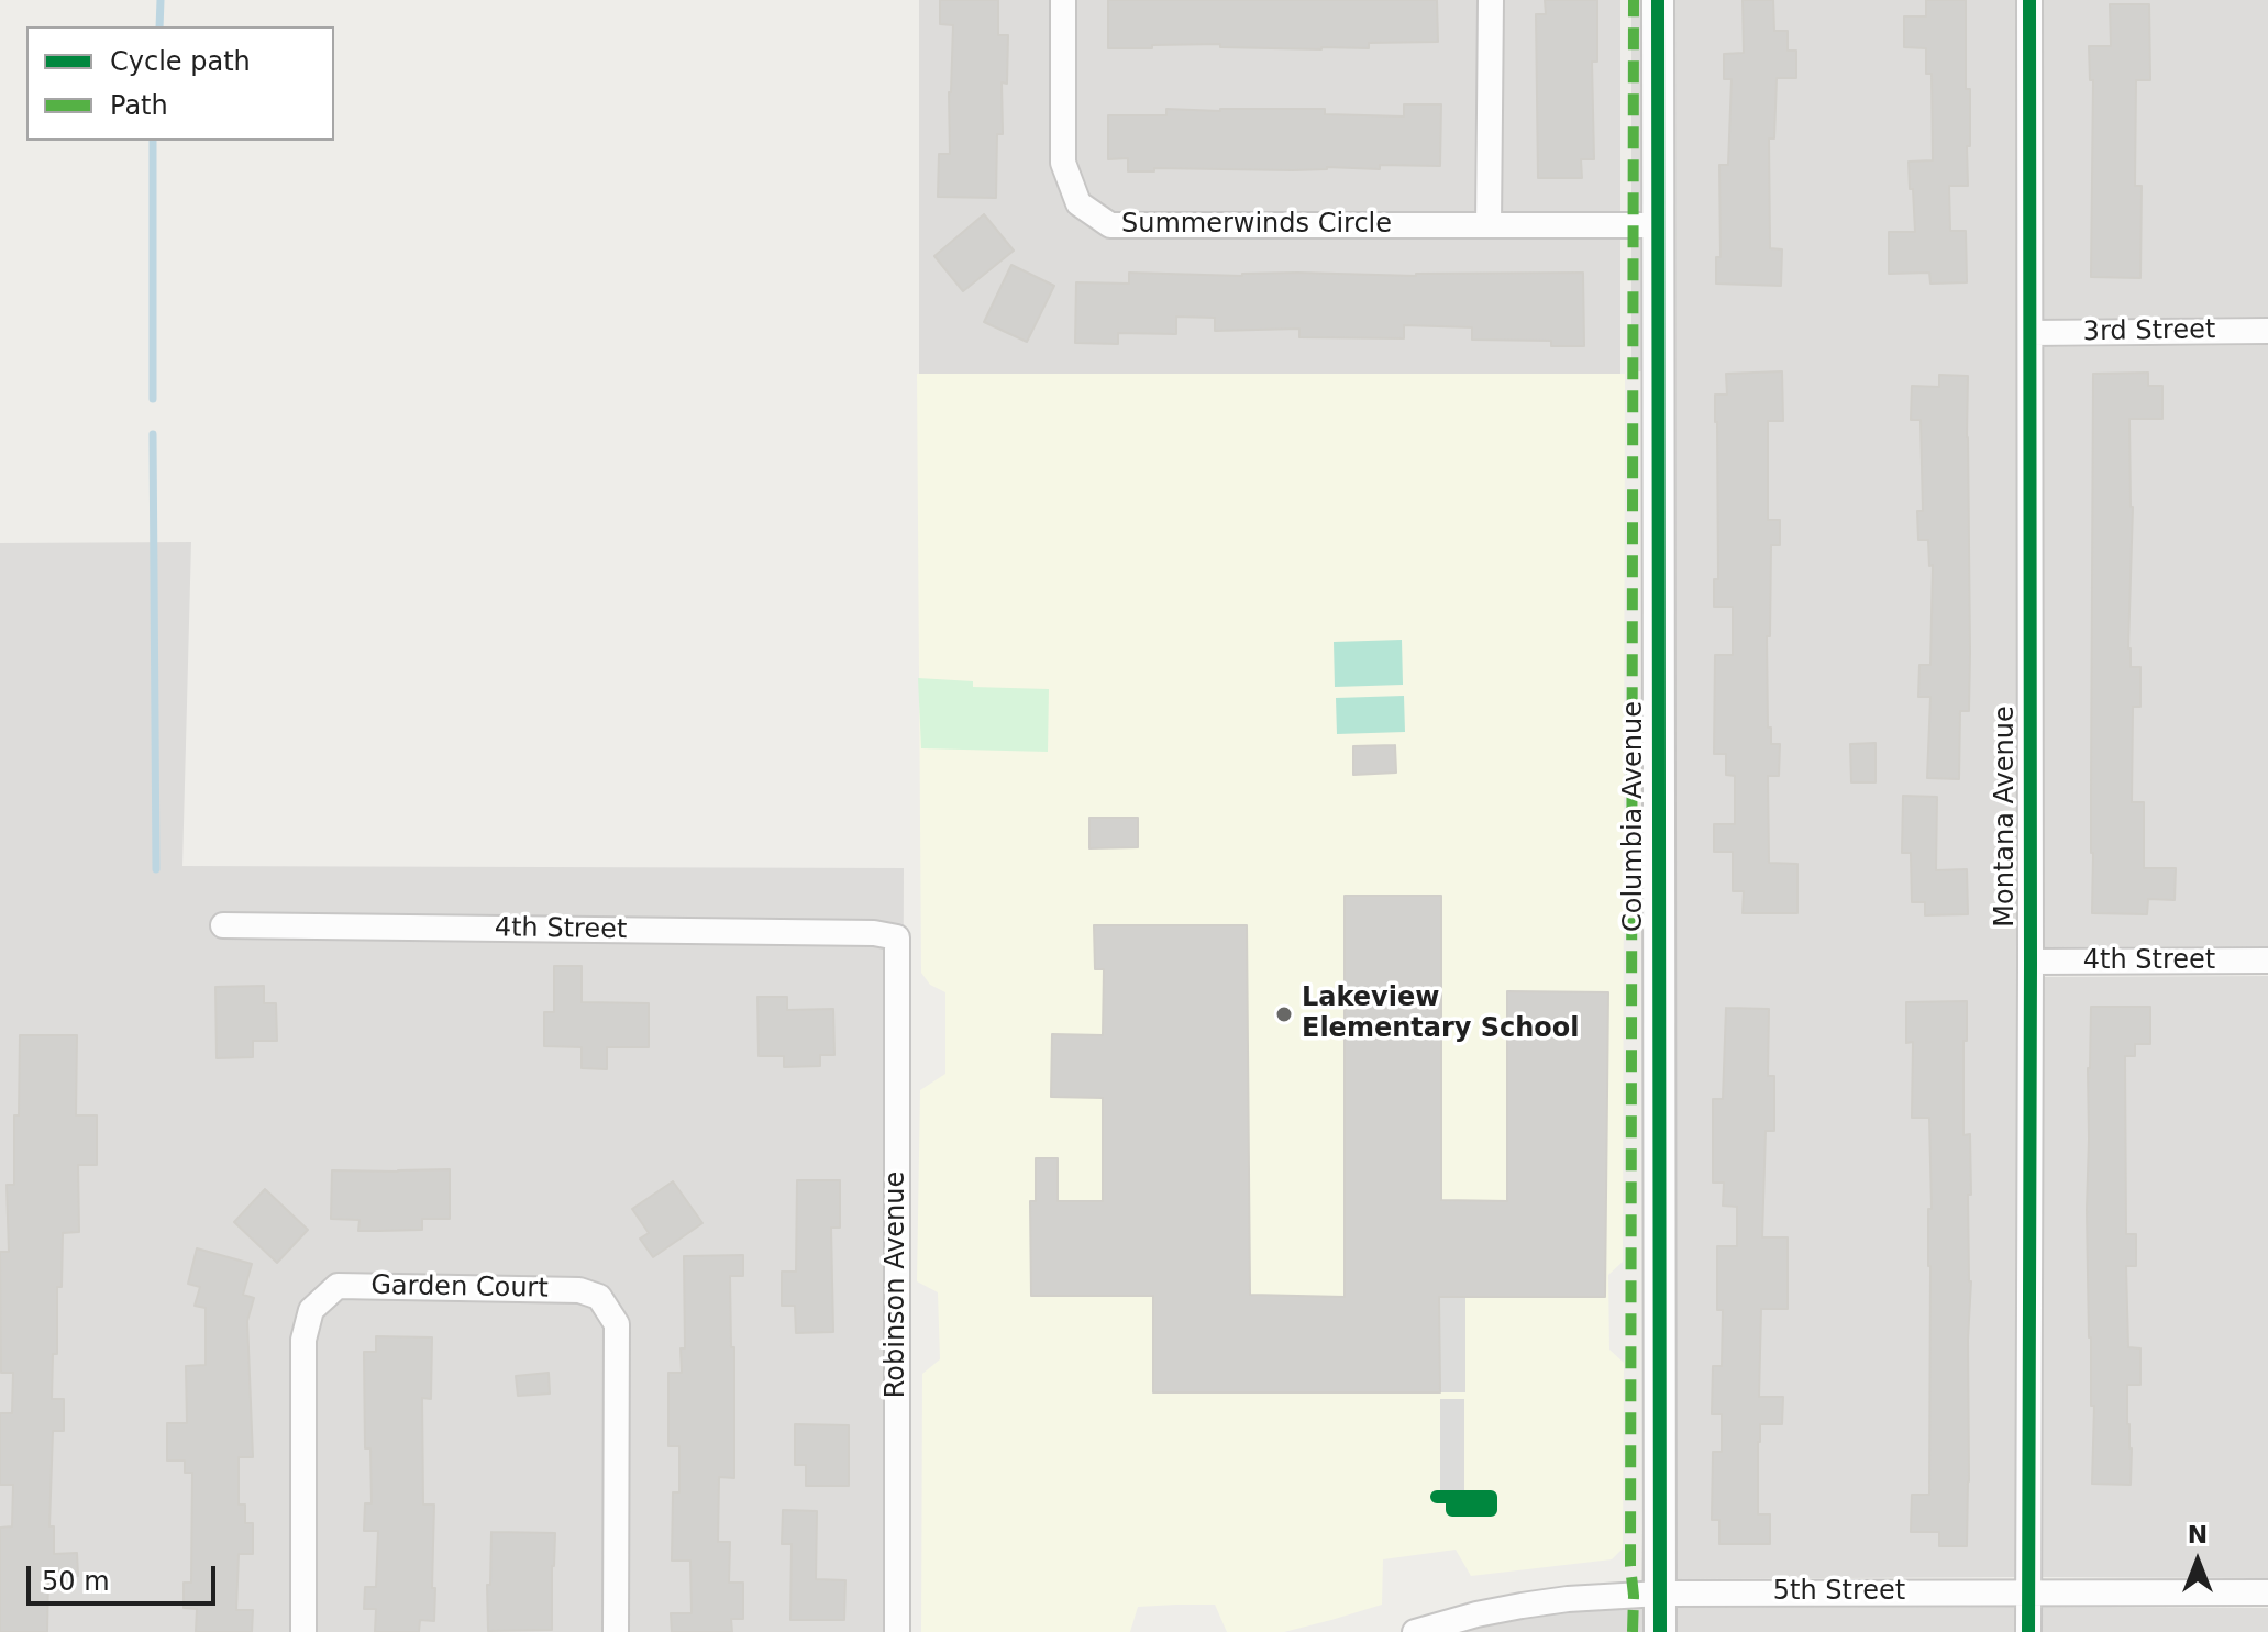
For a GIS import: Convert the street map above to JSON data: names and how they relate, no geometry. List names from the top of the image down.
{
  "streets": {
    "street": [
      "Summerwinds Circle",
      "3rd Street",
      "Columbia Avenue",
      "Montana Avenue",
      "4th Street",
      "Robinson Avenue",
      "Garden Court",
      "5th Street"
    ]
  },
  "crossings": [
    ["Summerwinds Circle", "Columbia Avenue"],
    ["3rd Street", "Montana Avenue"],
    ["Columbia Avenue", "5th Street"],
    ["Montana Avenue", "4th Street"],
    ["Montana Avenue", "5th Street"],
    ["4th Street", "Robinson Avenue"]
  ],
  "places": ["Lakeview Elementary School"],
  "legend": ["Cycle path", "Path"],
  "scale_bar": "50 m",
  "north": "top"
}
